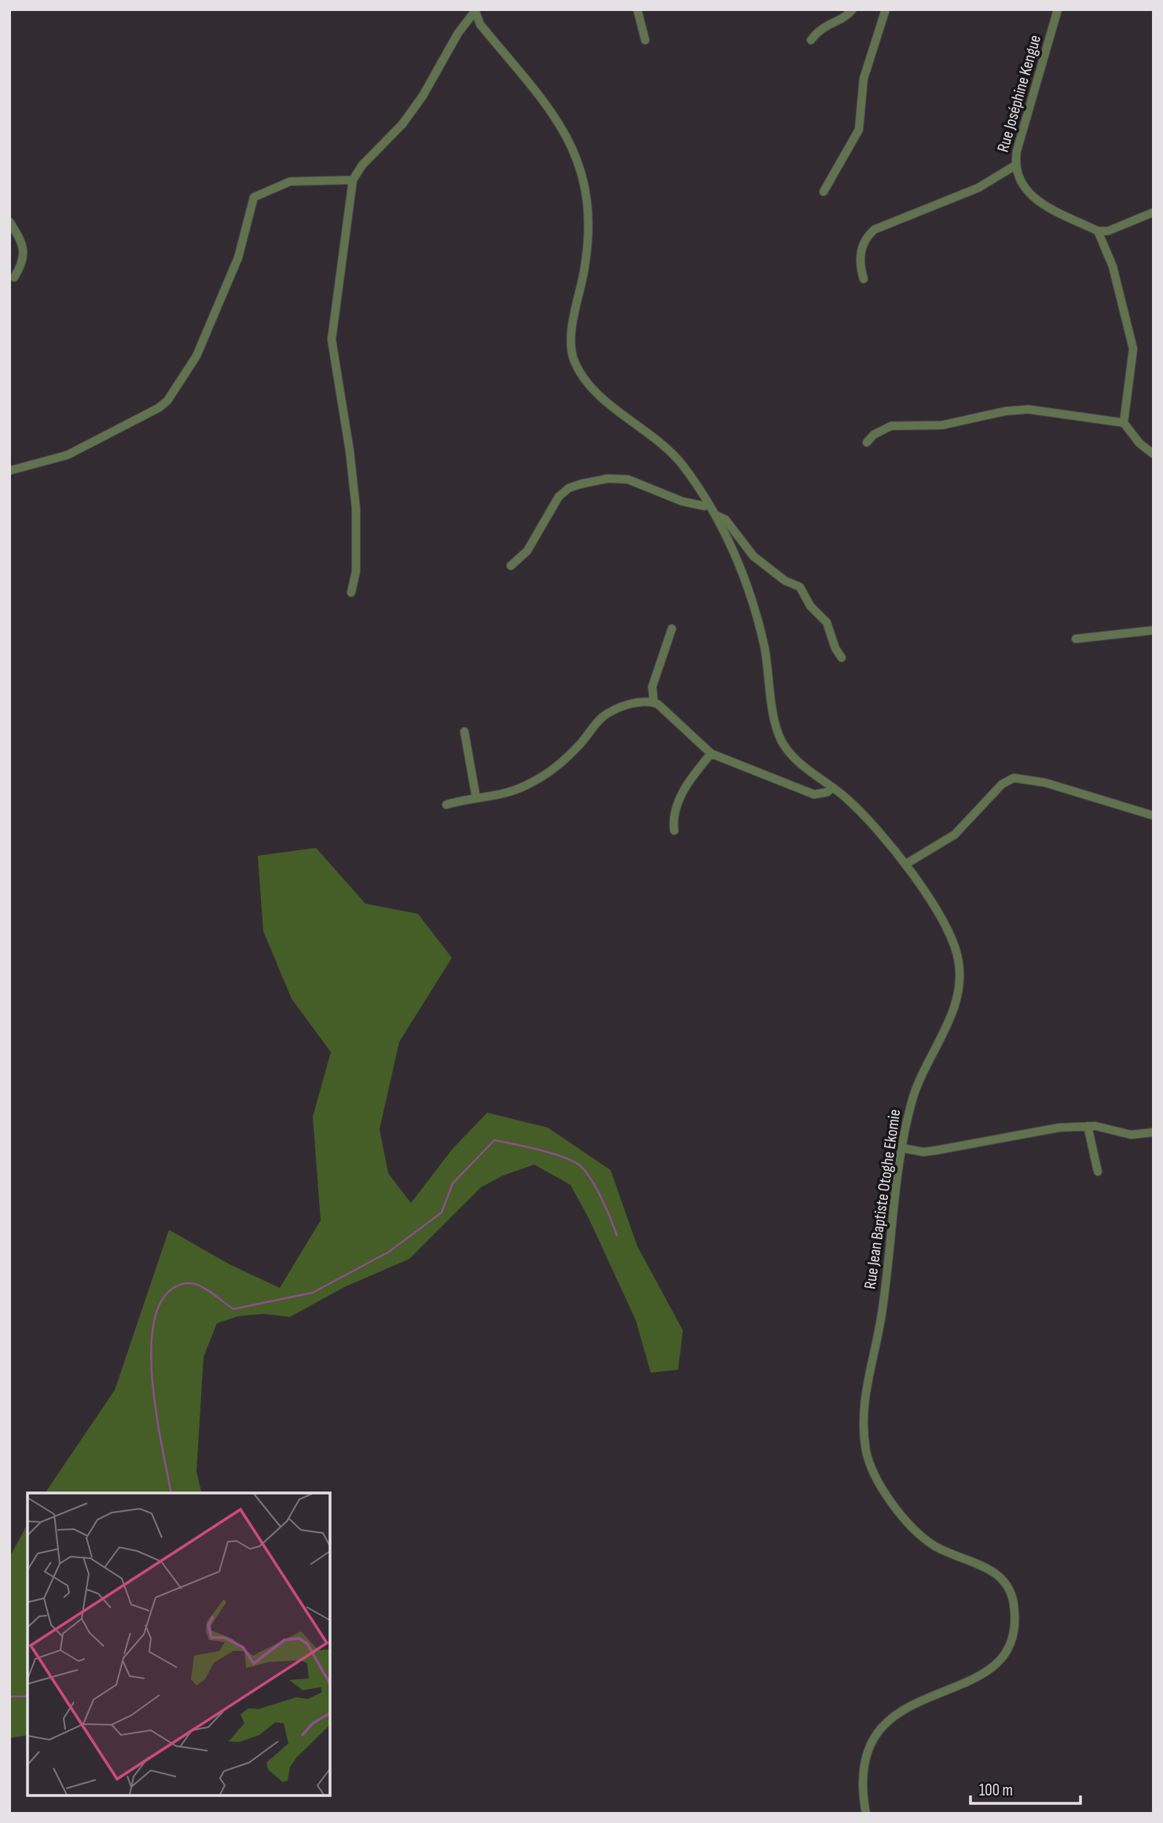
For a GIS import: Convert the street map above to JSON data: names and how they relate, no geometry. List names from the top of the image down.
{
  "streets": {
    "street": ["Rue Joséphine Kengue", "Rue Jean Baptiste Otoghe Ekomie"]
  },
  "scale_bar": "100 m"
}
